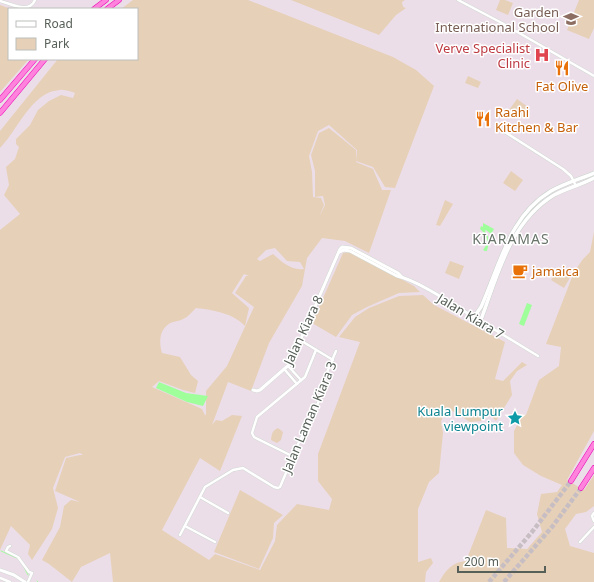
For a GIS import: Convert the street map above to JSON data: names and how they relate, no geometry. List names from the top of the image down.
{
  "streets": {
    "street": ["Jalan Kiara 7", "Jalan Kiara 8", "Jalan Laman Kiara 3"]
  },
  "crossings": [
    ["Jalan Kiara 7", "Jalan Kiara 8"]
  ],
  "districts": ["KIARAMAS"],
  "places": {
    "school or university": ["Garden International School"],
    "hospital": ["Verve Specialist Clinic"],
    "restaurant": ["Fat Olive", "Raahi Kitchen & Bar"],
    "cafe": ["jamaica"],
    "place": ["Kuala Lumpur viewpoint"]
  },
  "legend": ["Road", "Park"],
  "scale_bar": "200 m"
}
